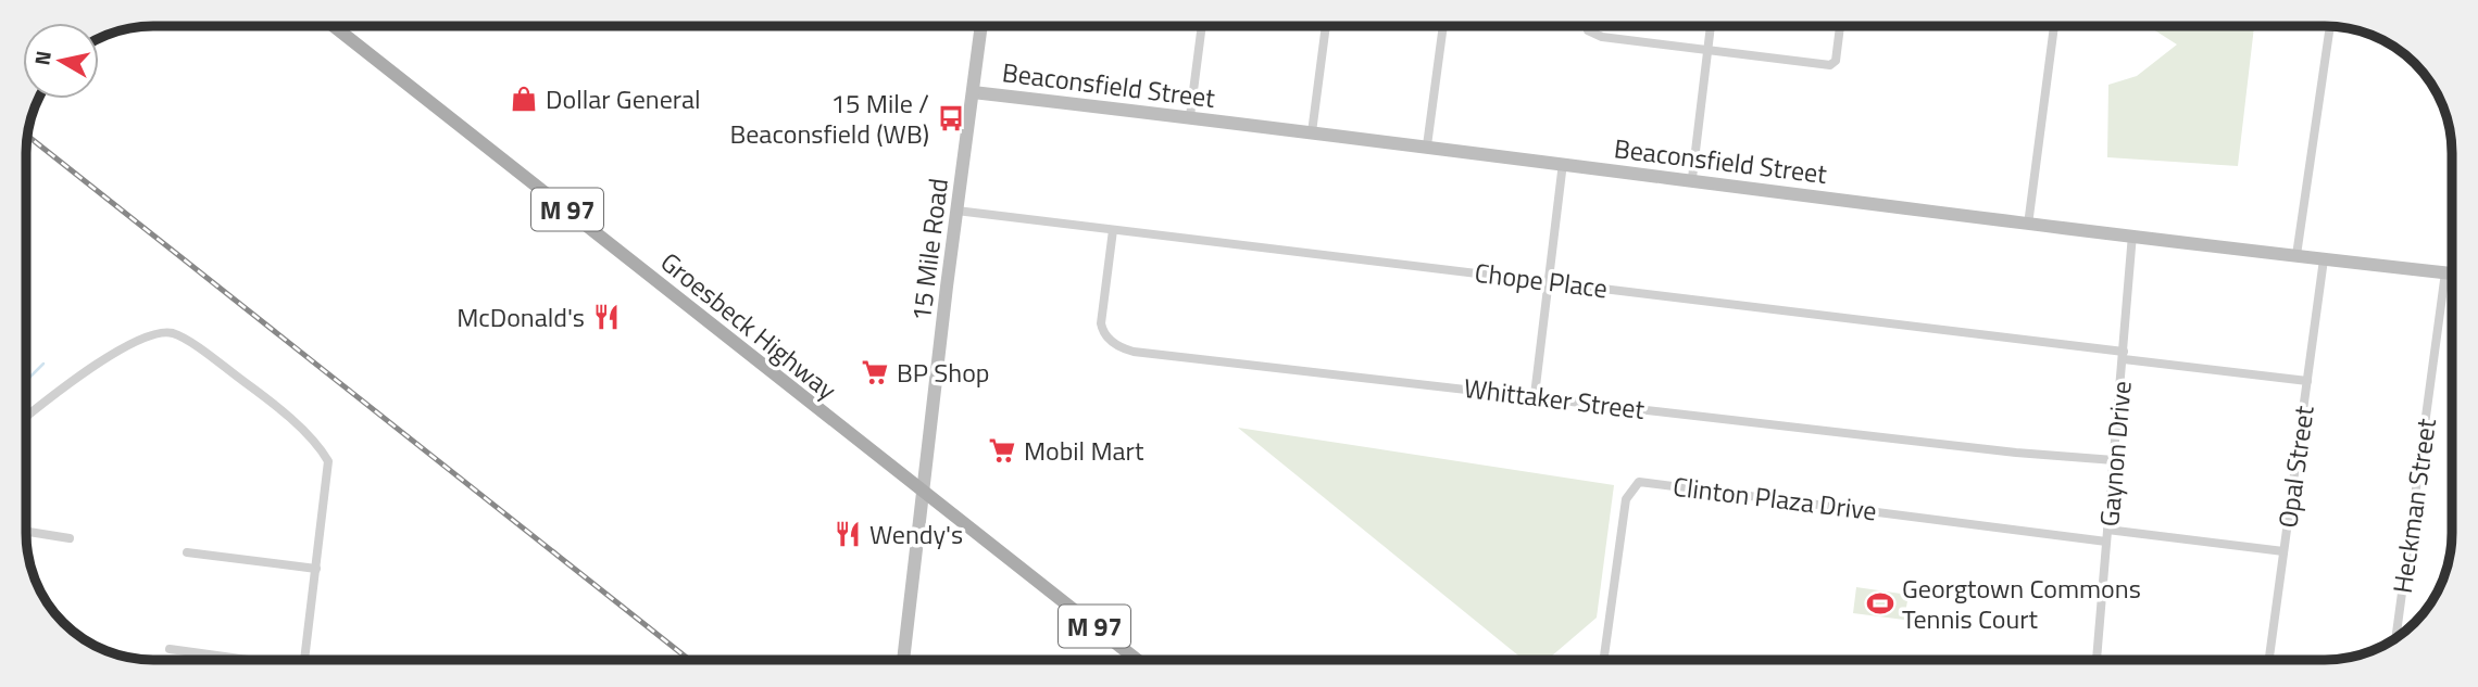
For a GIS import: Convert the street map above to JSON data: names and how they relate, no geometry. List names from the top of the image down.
{
  "streets": {
    "main road": ["M 97", "Groesbeck Highway"],
    "street": [
      "Beaconsfield Street",
      "15 Mile Road",
      "Chope Place",
      "Whittaker Street",
      "Gaynon Drive",
      "Opal Street",
      "Clinton Plaza Drive",
      "Heckman Street"
    ]
  },
  "crossings": [
    ["Beaconsfield Street", "15 Mile Road"],
    ["Beaconsfield Street", "Gaynon Drive"],
    ["Beaconsfield Street", "Opal Street"],
    ["Beaconsfield Street", "Heckman Street"],
    ["15 Mile Road", "Chope Place"],
    ["15 Mile Road", "Groesbeck Highway"],
    ["Chope Place", "Whittaker Street"],
    ["Chope Place", "Gaynon Drive"],
    ["Chope Place", "Opal Street"],
    ["Whittaker Street", "Gaynon Drive"],
    ["Gaynon Drive", "Clinton Plaza Drive"]
  ],
  "places": {
    "shop": ["Dollar General"],
    "bus stop": ["15 Mile / Beaconsfield (WB)"],
    "restaurant": ["McDonald's", "Wendy's"],
    "supermarket": ["BP Shop", "Mobil Mart"],
    "sports": ["Georgtown Commons Tennis Court"]
  },
  "north": "left"
}
